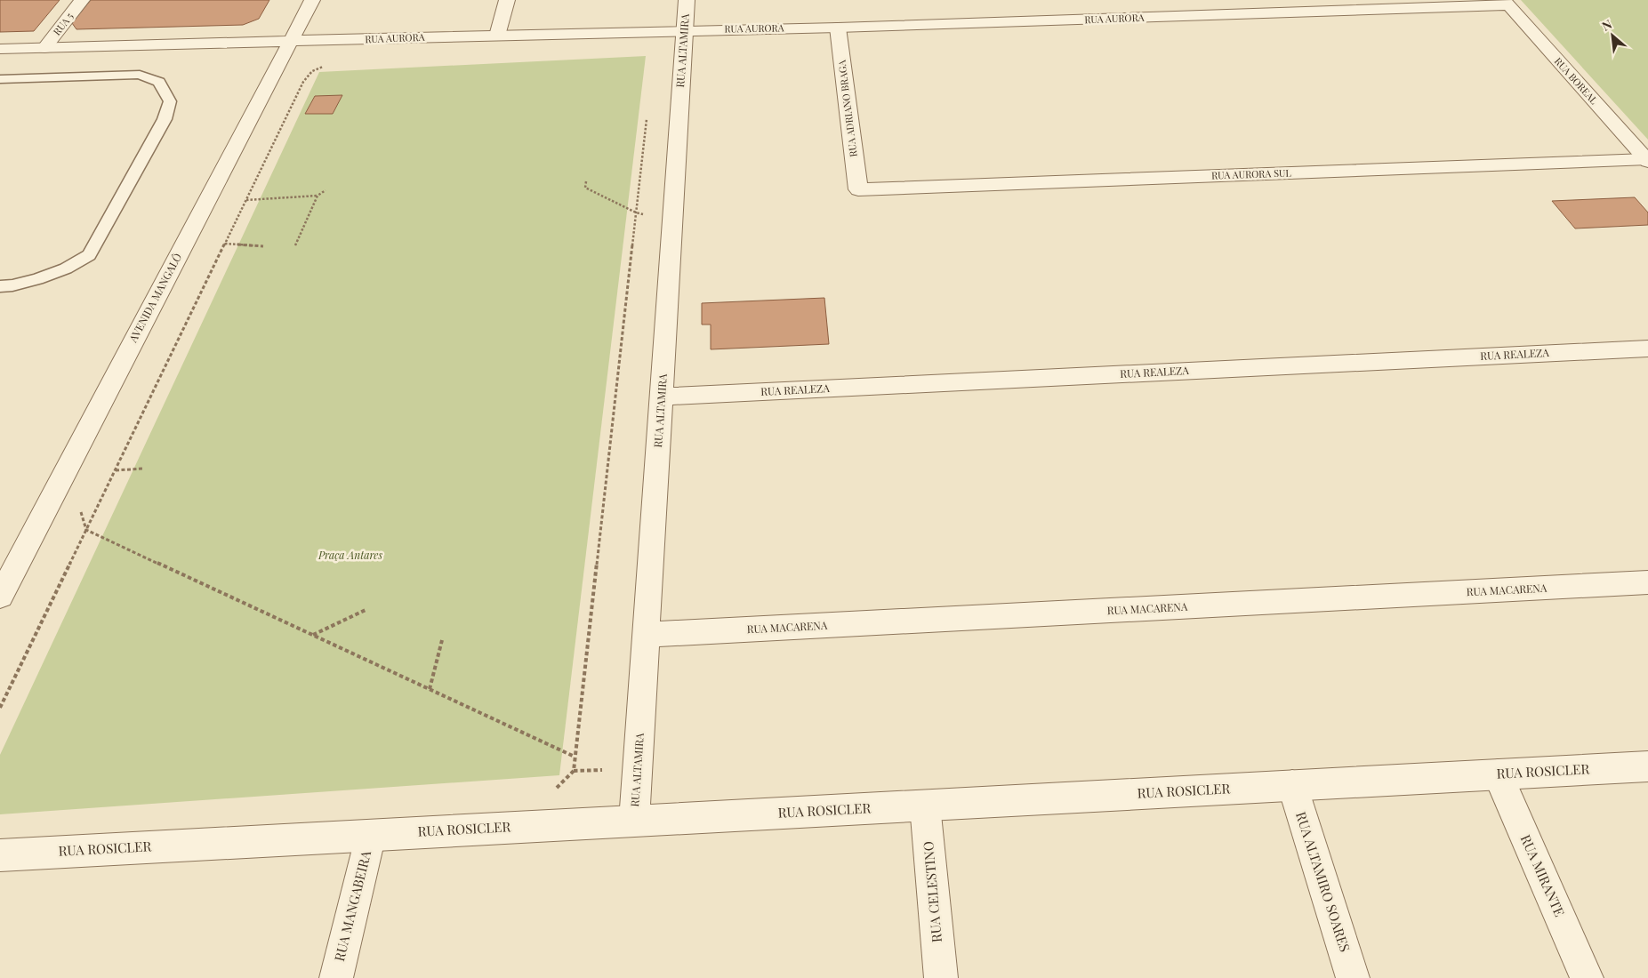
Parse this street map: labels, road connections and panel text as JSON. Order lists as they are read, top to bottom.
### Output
{
  "streets": {
    "street": [
      "RUA AURORA",
      "RUA 5",
      "RUA ALTAMIRA",
      "RUA BOREAL",
      "RUA ADRIANO BRAGA",
      "RUA AURORA SUL",
      "AVENIDA MANGALÔ",
      "RUA REALEZA",
      "RUA MACARENA",
      "RUA ROSICLER",
      "RUA MIRANTE",
      "RUA ALTAMIRO SOARES",
      "RUA CELESTINO",
      "RUA MANGABEIRA"
    ]
  },
  "crossings": [
    ["RUA AURORA", "RUA 5"],
    ["RUA AURORA", "RUA ALTAMIRA"],
    ["RUA AURORA", "RUA BOREAL"],
    ["RUA AURORA", "RUA ADRIANO BRAGA"],
    ["RUA AURORA", "AVENIDA MANGALÔ"],
    ["RUA ALTAMIRA", "RUA REALEZA"],
    ["RUA ALTAMIRA", "RUA MACARENA"],
    ["RUA ALTAMIRA", "RUA ROSICLER"],
    ["RUA BOREAL", "RUA AURORA SUL"],
    ["RUA ADRIANO BRAGA", "RUA AURORA SUL"],
    ["RUA ROSICLER", "RUA MIRANTE"],
    ["RUA ROSICLER", "RUA ALTAMIRO SOARES"],
    ["RUA ROSICLER", "RUA CELESTINO"],
    ["RUA ROSICLER", "RUA MANGABEIRA"]
  ],
  "parks": ["Praça Antares"],
  "north": "top left"
}
